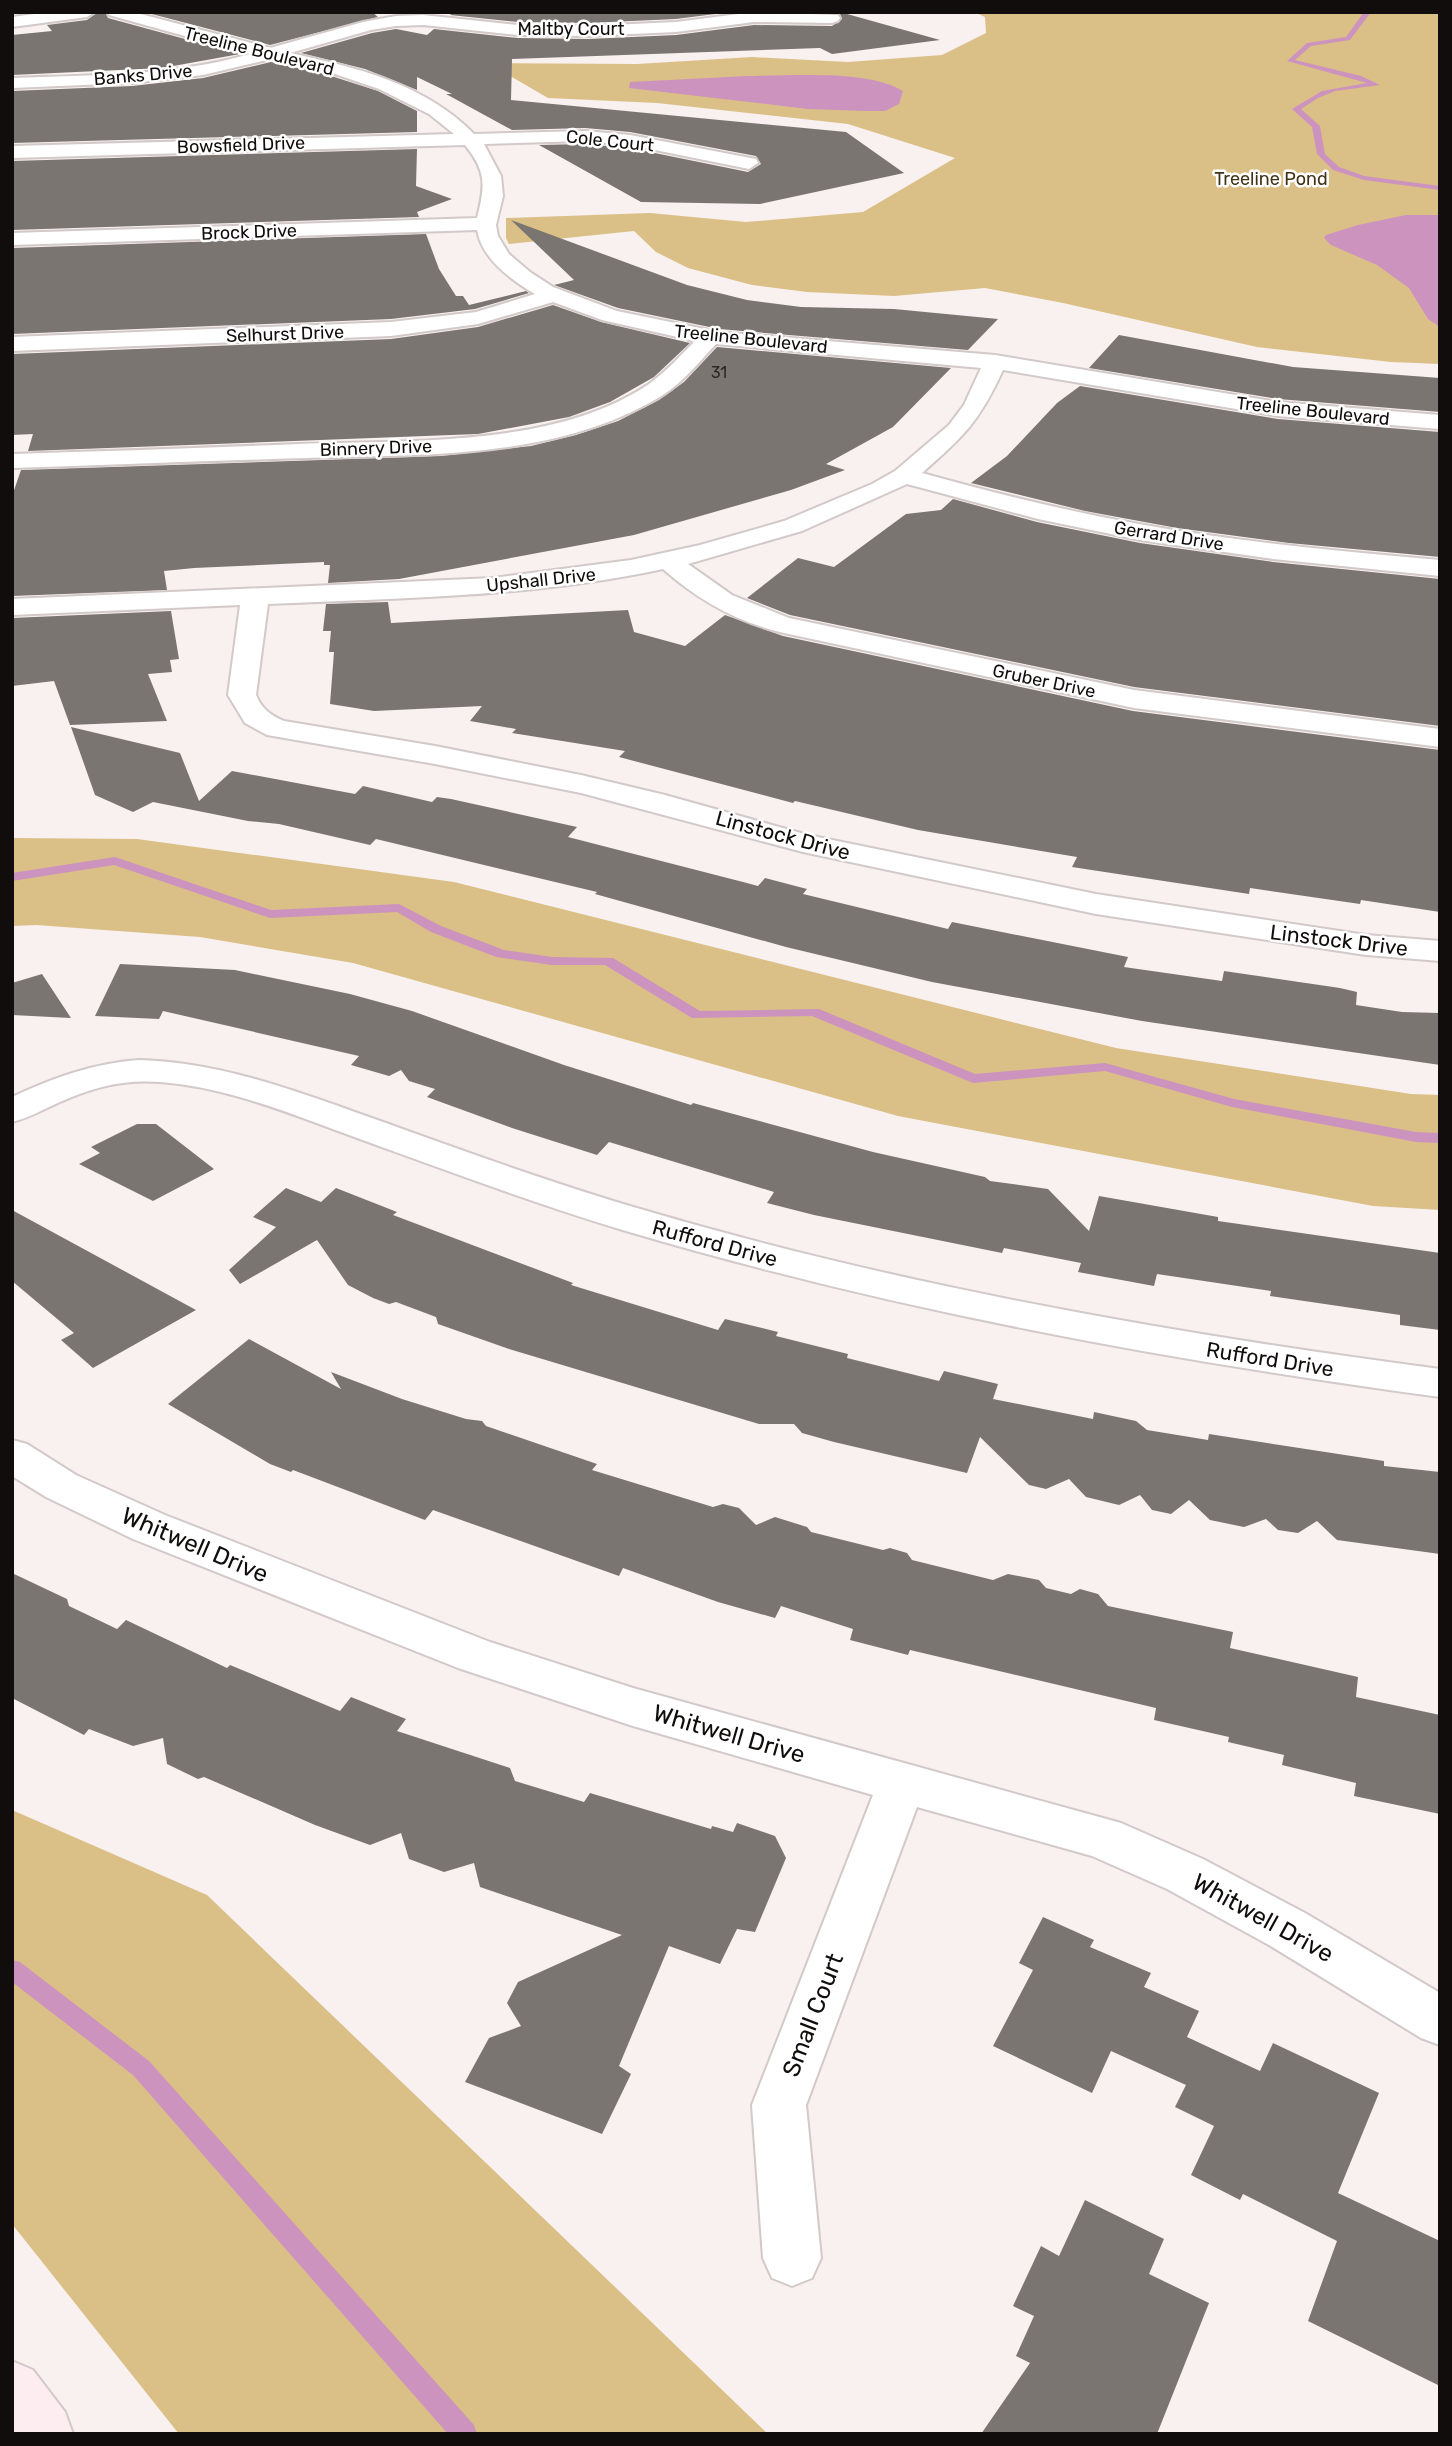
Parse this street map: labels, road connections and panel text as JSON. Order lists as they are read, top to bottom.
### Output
{
  "streets": {
    "street": [
      "Maltby Court",
      "Treeline Boulevard",
      "Banks Drive",
      "Cole Court",
      "Bowsfield Drive",
      "Brock Drive",
      "Selhurst Drive",
      "Binnery Drive",
      "Gerrard Drive",
      "Upshall Drive",
      "Gruber Drive",
      "Linstock Drive",
      "Rufford Drive",
      "Whitwell Drive",
      "Small Court"
    ]
  },
  "crossings": [
    ["Maltby Court", "Treeline Boulevard"],
    ["Maltby Court", "Banks Drive"],
    ["Treeline Boulevard", "Banks Drive"],
    ["Treeline Boulevard", "Cole Court"],
    ["Treeline Boulevard", "Bowsfield Drive"],
    ["Treeline Boulevard", "Brock Drive"],
    ["Treeline Boulevard", "Selhurst Drive"],
    ["Treeline Boulevard", "Binnery Drive"],
    ["Treeline Boulevard", "Upshall Drive"],
    ["Cole Court", "Bowsfield Drive"],
    ["Gerrard Drive", "Upshall Drive"],
    ["Upshall Drive", "Gruber Drive"],
    ["Upshall Drive", "Linstock Drive"],
    ["Whitwell Drive", "Small Court"]
  ],
  "parks": ["Treeline Pond"],
  "house_numbers": ["31"]
}
